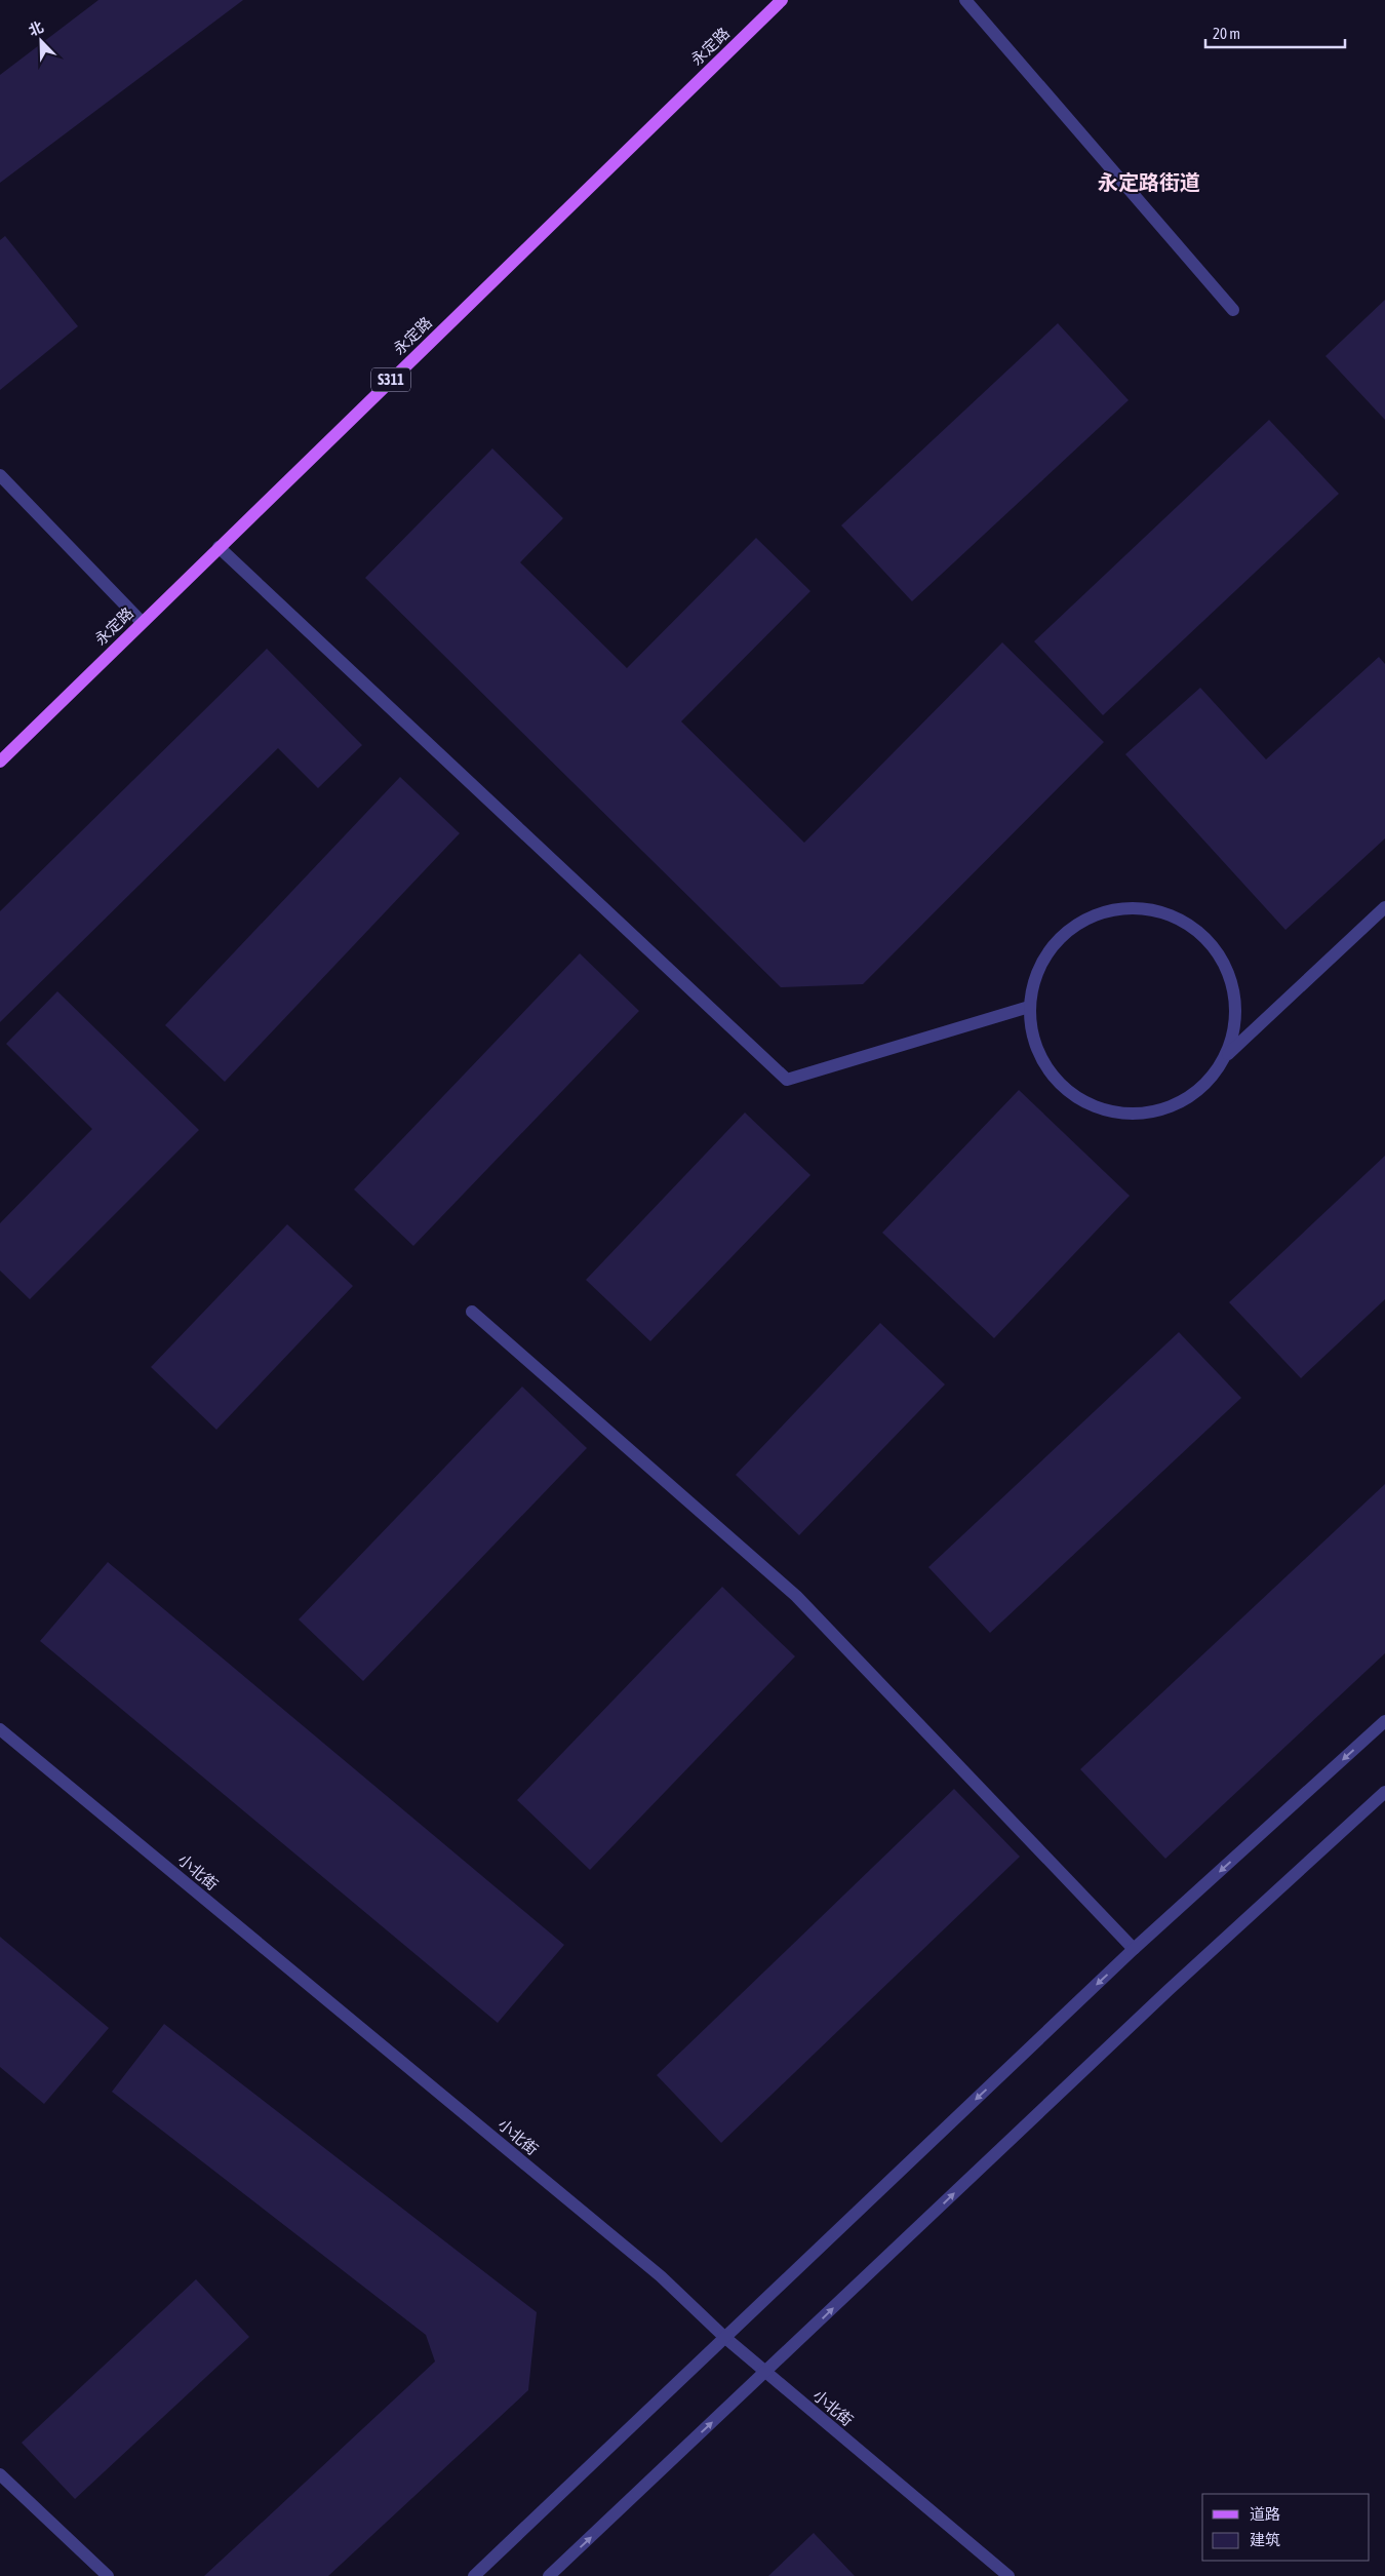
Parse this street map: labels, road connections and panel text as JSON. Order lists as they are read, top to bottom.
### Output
{
  "streets": {
    "main road": ["永定路", "S311"],
    "street": ["小北街"]
  },
  "districts": ["永定路街道"],
  "legend": ["道路", "建筑"],
  "scale_bar": "20 m",
  "north": "top left"
}
